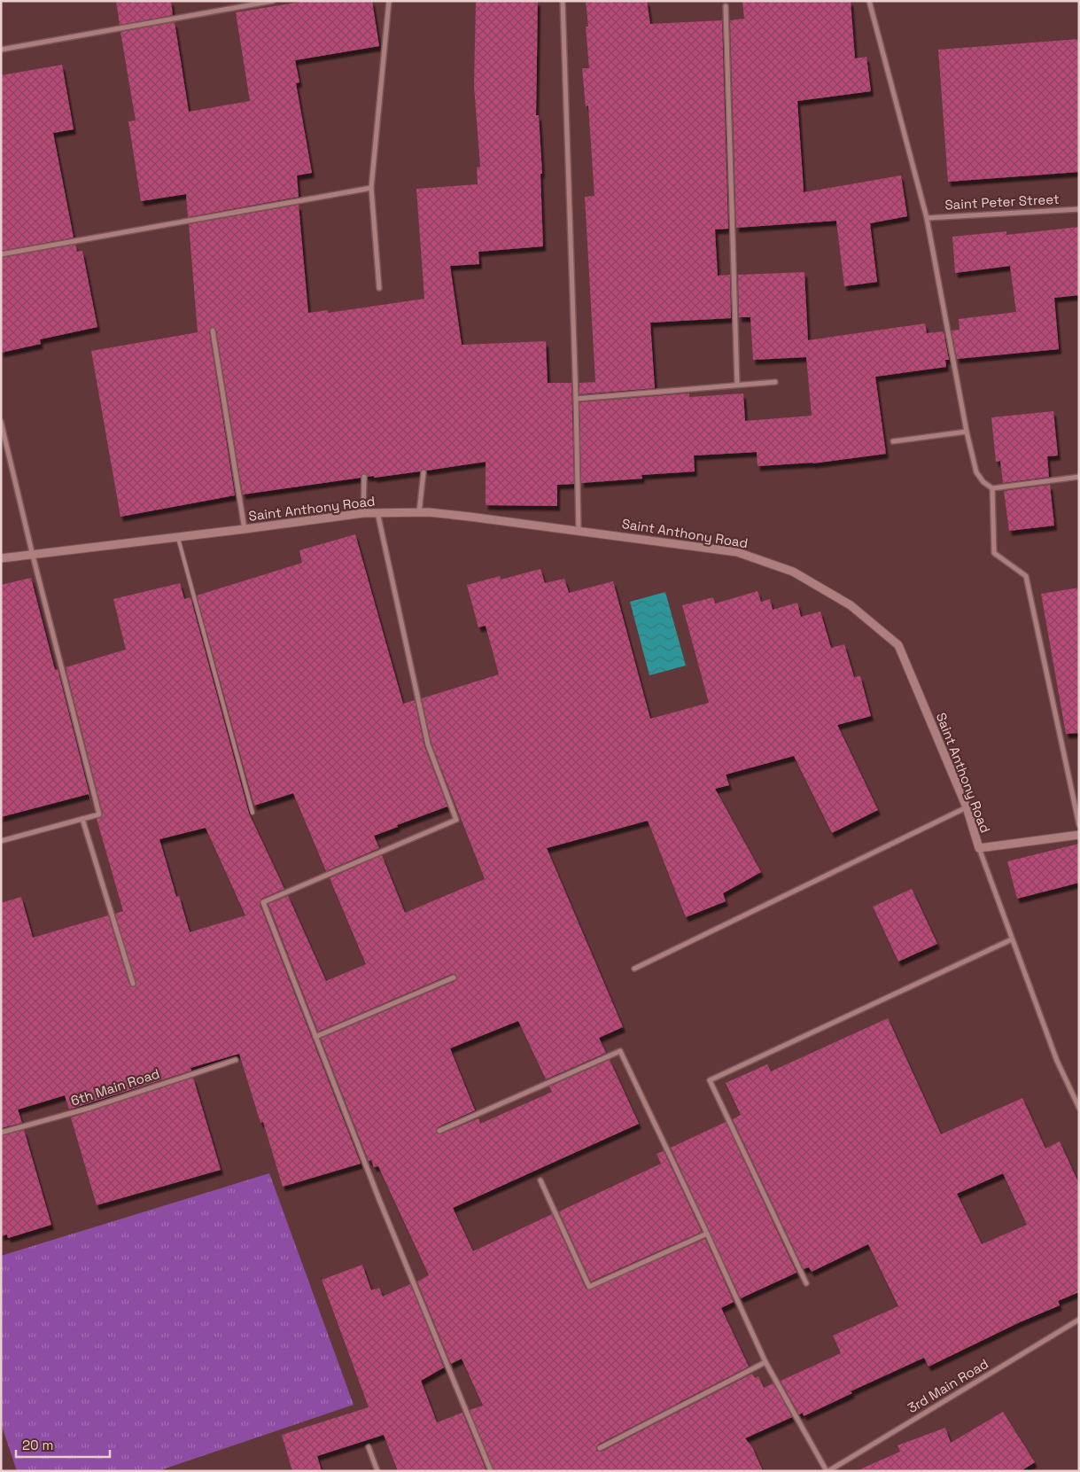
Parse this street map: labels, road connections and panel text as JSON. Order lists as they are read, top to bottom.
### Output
{
  "streets": {
    "street": [
      "Saint Peter Street",
      "Saint Anthony Road",
      "6th Main Road",
      "3rd Main Road"
    ]
  },
  "scale_bar": "20 m"
}
